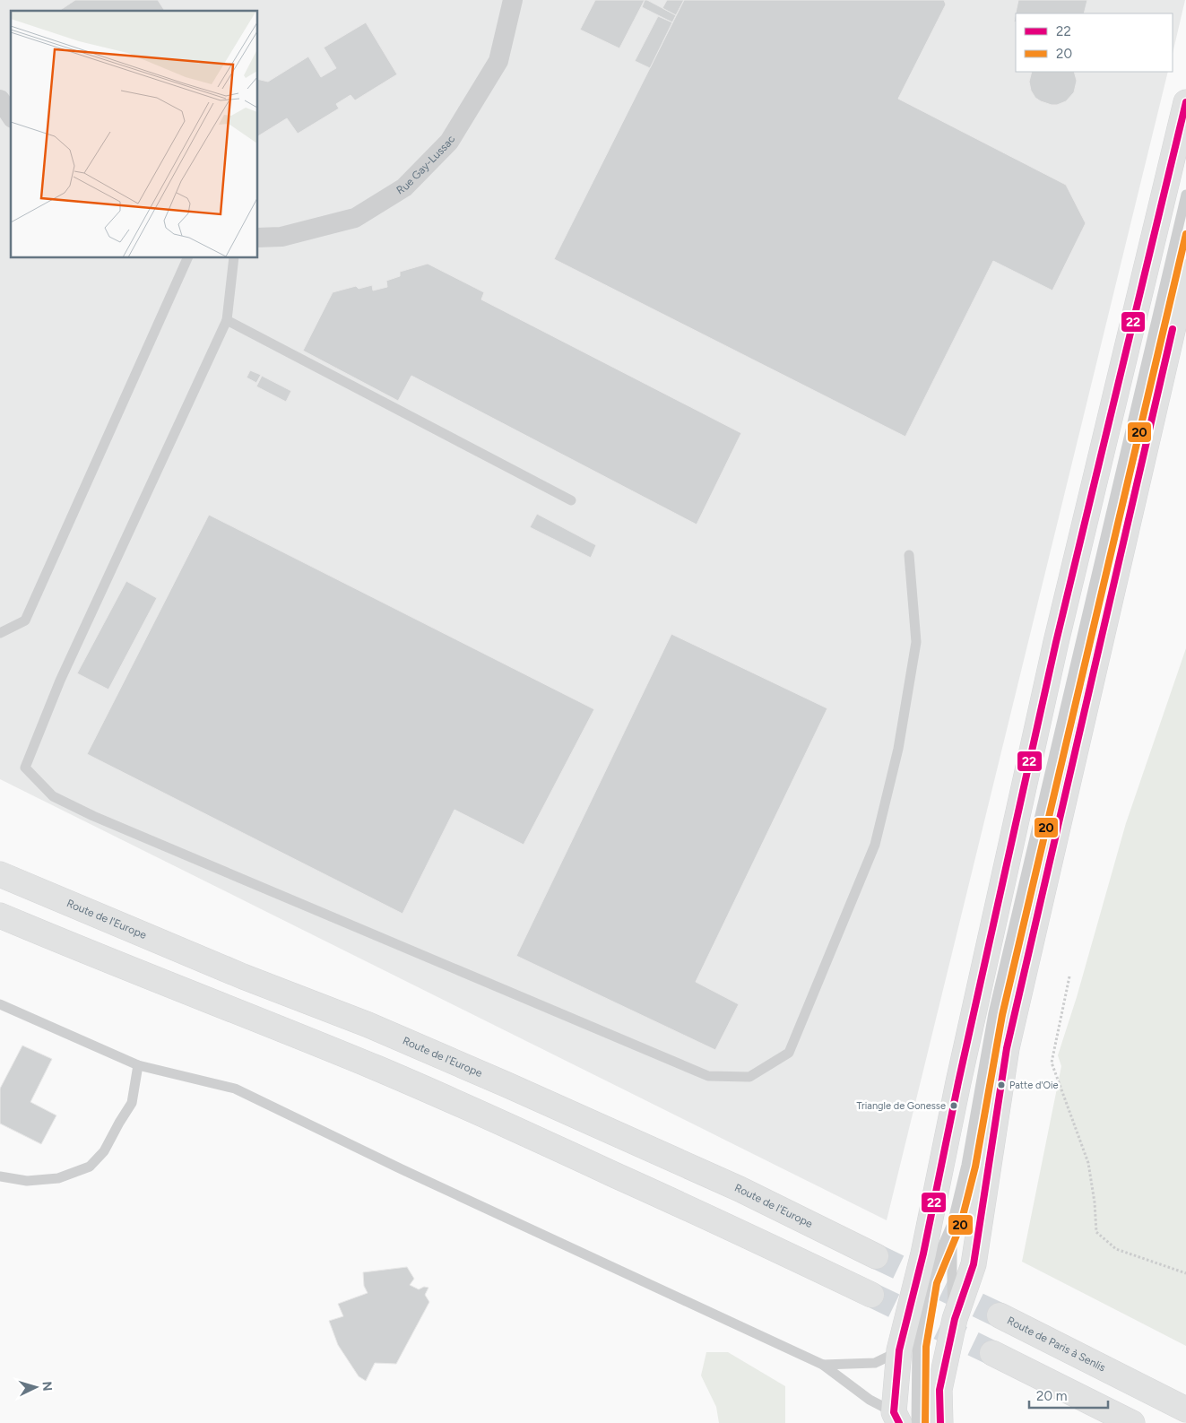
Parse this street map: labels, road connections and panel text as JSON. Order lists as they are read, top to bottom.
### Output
{
  "streets": {
    "main road": ["Route de l'Europe", "Route de Paris à Senlis"],
    "street": ["Rue Gay-Lussac"]
  },
  "places": ["Patte d'Oie", "Triangle de Gonesse"],
  "lines": ["transit line 22", "transit line 20"],
  "legend": ["22", "20"],
  "scale_bar": "20 m",
  "north": "right"
}
